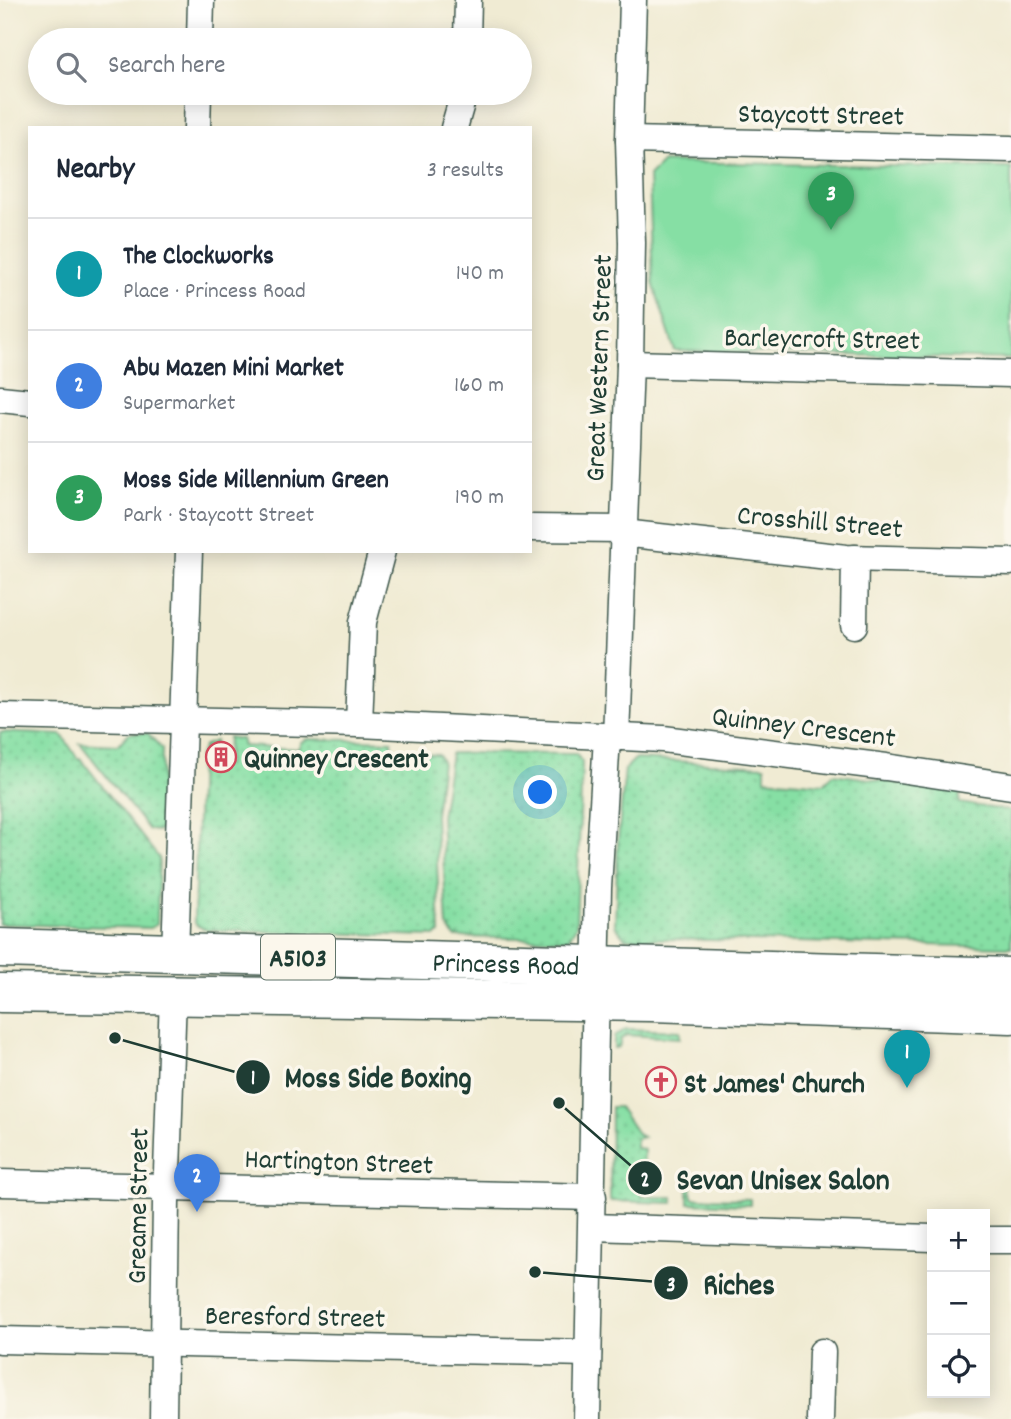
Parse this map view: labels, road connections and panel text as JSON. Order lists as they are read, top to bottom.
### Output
{
  "streets": {
    "highway": ["A5103", "Princess Road"],
    "street": [
      "Staycott Street",
      "Barleycroft Street",
      "Great Western Street",
      "Crosshill Street",
      "Quinney Crescent",
      "Hartington Street",
      "Greame Street",
      "Beresford Street"
    ]
  },
  "crossings": [
    ["Staycott Street", "Great Western Street"],
    ["Barleycroft Street", "Great Western Street"],
    ["Great Western Street", "Crosshill Street"],
    ["Great Western Street", "Quinney Crescent"],
    ["Great Western Street", "Princess Road"],
    ["Great Western Street", "Hartington Street"],
    ["Great Western Street", "Beresford Street"],
    ["Princess Road", "Greame Street"],
    ["Hartington Street", "Greame Street"],
    ["Greame Street", "Beresford Street"]
  ],
  "places": {
    "building": ["Quinney Crescent"],
    "other": ["Moss Side Boxing", "Sevan Unisex Salon", "Riches"],
    "church": ["St James' Church"]
  },
  "page": {
    "search": "Search here",
    "heading": ["Nearby", "3 results"],
    "pins": ["3", "1", "2"],
    "list": [
      {
        "mark": "1",
        "name": "The Clockworks",
        "note": "Place · Princess Road",
        "value": "140 m"
      },
      {
        "mark": "2",
        "name": "Abu Mazen Mini Market",
        "note": "Supermarket",
        "value": "160 m"
      },
      {
        "mark": "3",
        "name": "Moss Side Millennium Green",
        "note": "Park · Staycott Street",
        "value": "190 m"
      }
    ],
    "map_buttons": ["+", "−"]
  }
}
